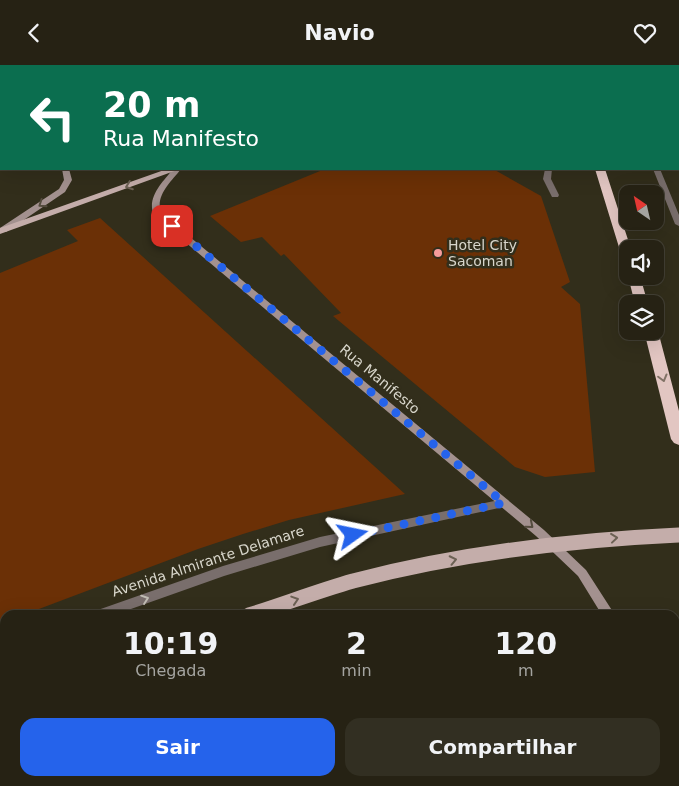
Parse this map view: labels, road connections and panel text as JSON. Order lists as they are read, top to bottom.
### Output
{
  "streets": {
    "main road": ["Rua Manifesto"],
    "street": ["Avenida Almirante Delamare"]
  },
  "crossings": [
    ["Rua Manifesto", "Avenida Almirante Delamare"]
  ],
  "one_way": ["Avenida Almirante Delamare"],
  "places": ["Hotel City Sacoman"],
  "north": "top left",
  "page": {
    "header": "Navio",
    "turn": ["20 m", "Rua Manifesto"],
    "eta": [
      "10:19",
      "Chegada",
      "2",
      "min",
      "120",
      "m"
    ],
    "buttons": ["Sair", "Compartilhar"]
  }
}
